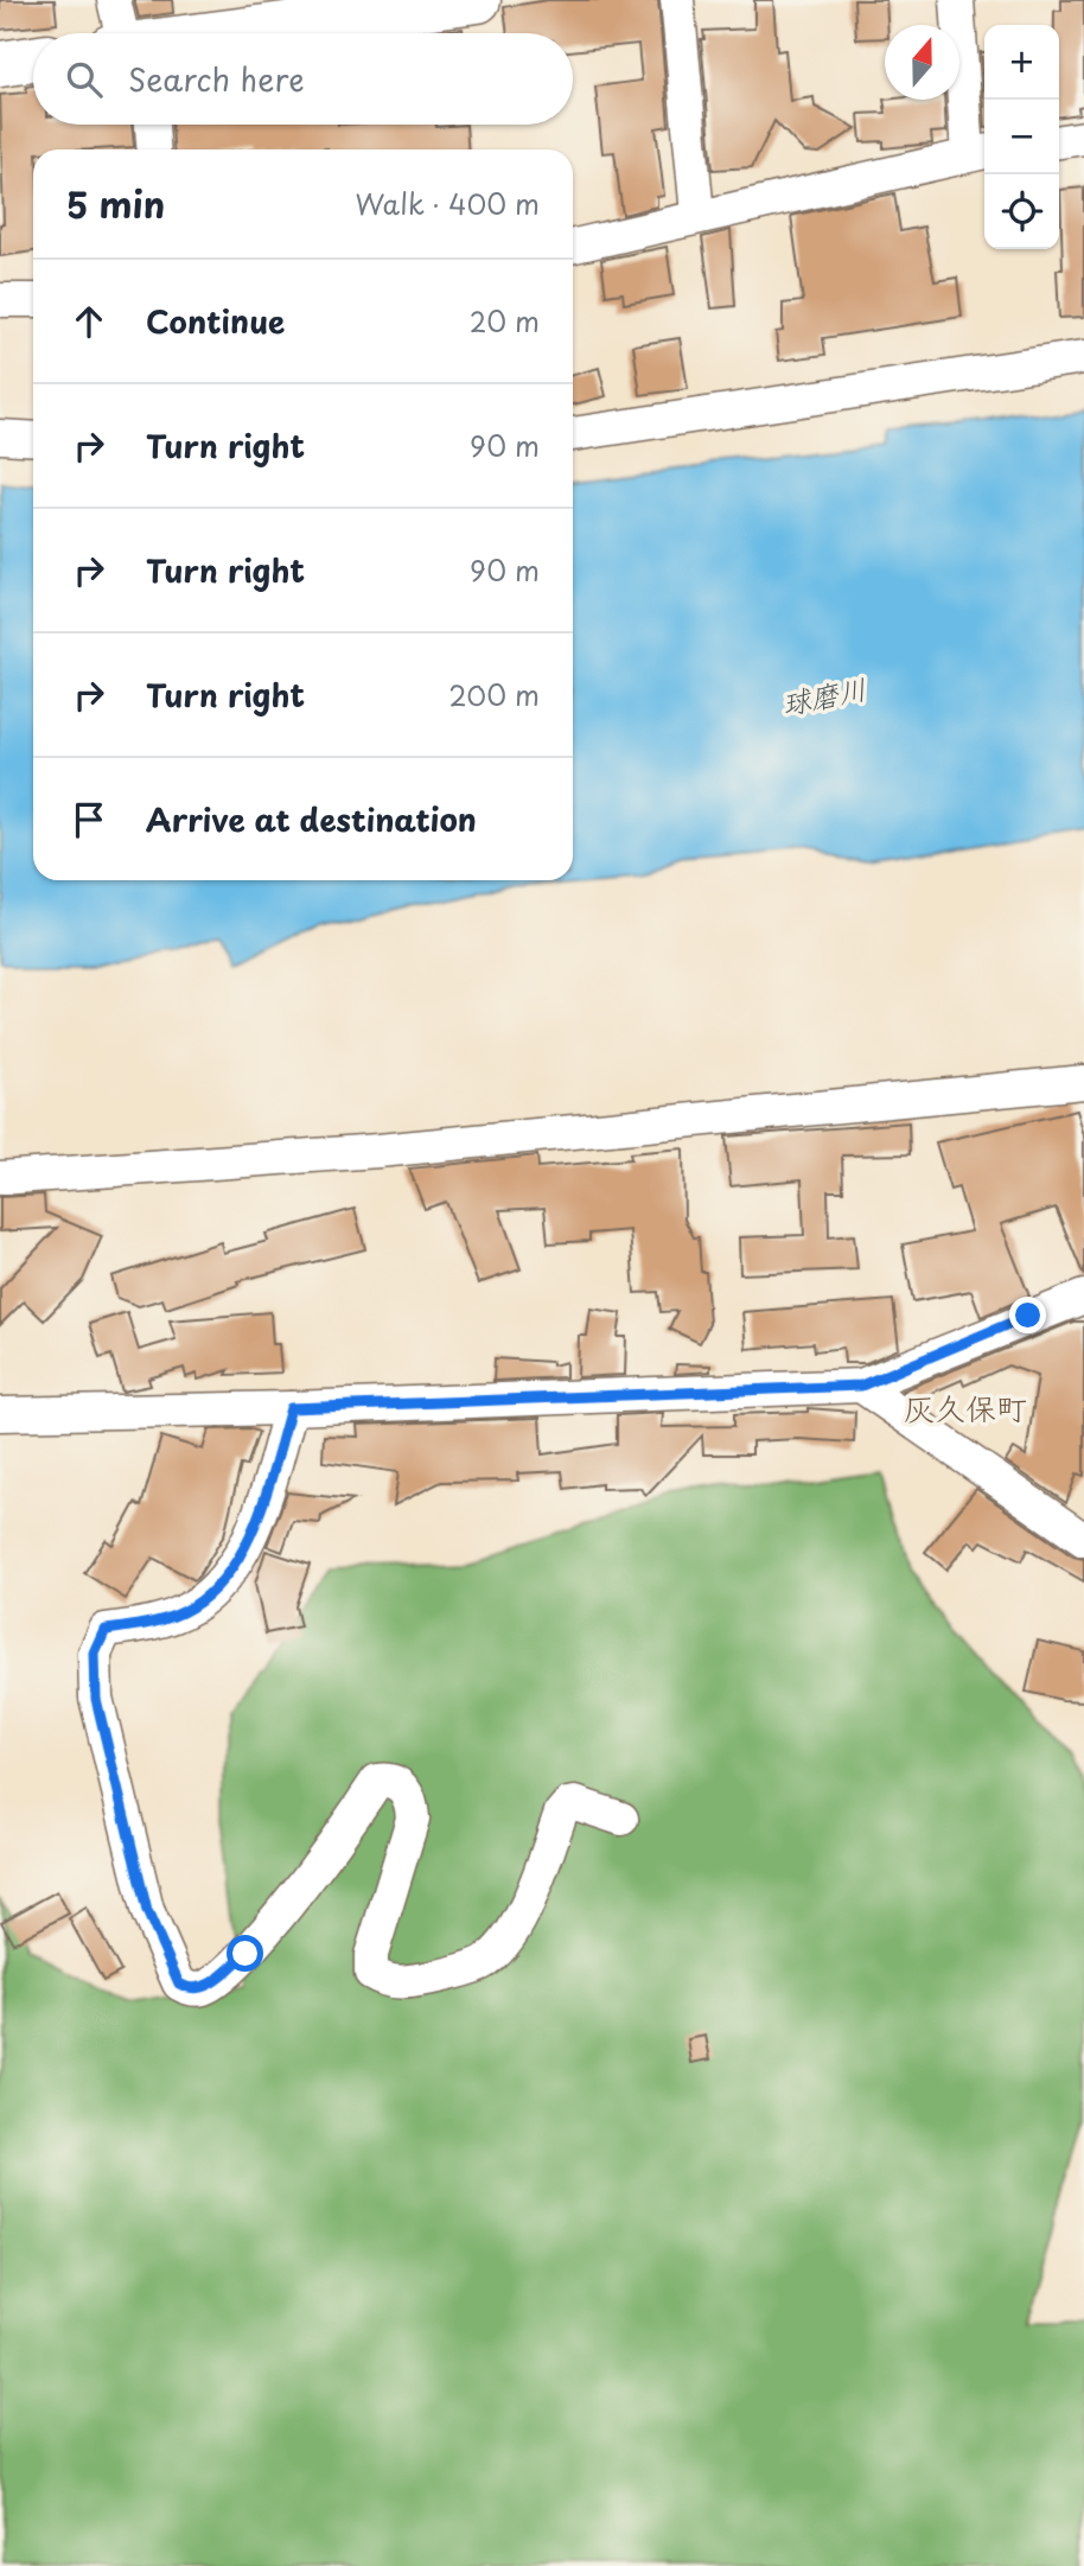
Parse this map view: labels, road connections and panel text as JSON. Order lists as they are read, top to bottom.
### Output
{
  "districts": ["灰久保町"],
  "water": ["球磨川"],
  "north": "top",
  "page": {
    "map_buttons": ["+", "−"],
    "search": "Search here",
    "heading": ["5 min", "Walk · 400 m"],
    "list": [
      ["Continue", "20 m"],
      ["Turn right", "90 m"],
      ["Turn right", "90 m"],
      ["Turn right", "200 m"],
      "Arrive at destination"
    ]
  }
}
